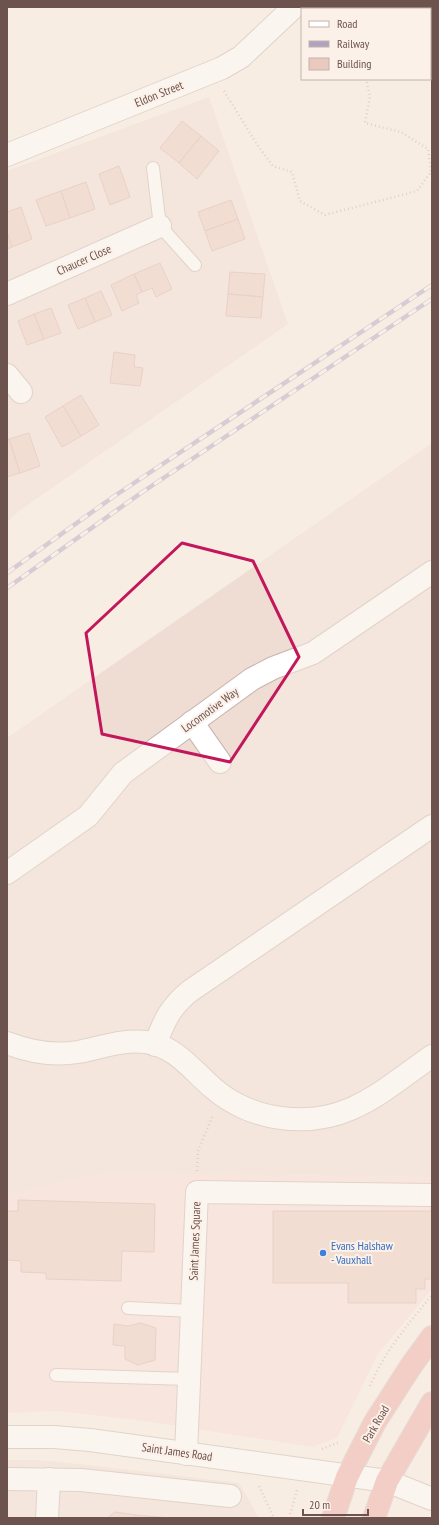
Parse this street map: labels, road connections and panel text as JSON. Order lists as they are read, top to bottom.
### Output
{
  "streets": {
    "highway": ["Park Road"],
    "street": [
      "Eldon Street",
      "Chaucer Close",
      "Locomotive Way",
      "Saint James Square",
      "Saint James Road"
    ]
  },
  "crossings": [
    ["Saint James Square", "Saint James Road"],
    ["Park Road", "Saint James Road"]
  ],
  "places": ["Evans Halshaw - Vauxhall"],
  "legend": ["Road", "Railway", "Building"],
  "scale_bar": "20 m"
}
